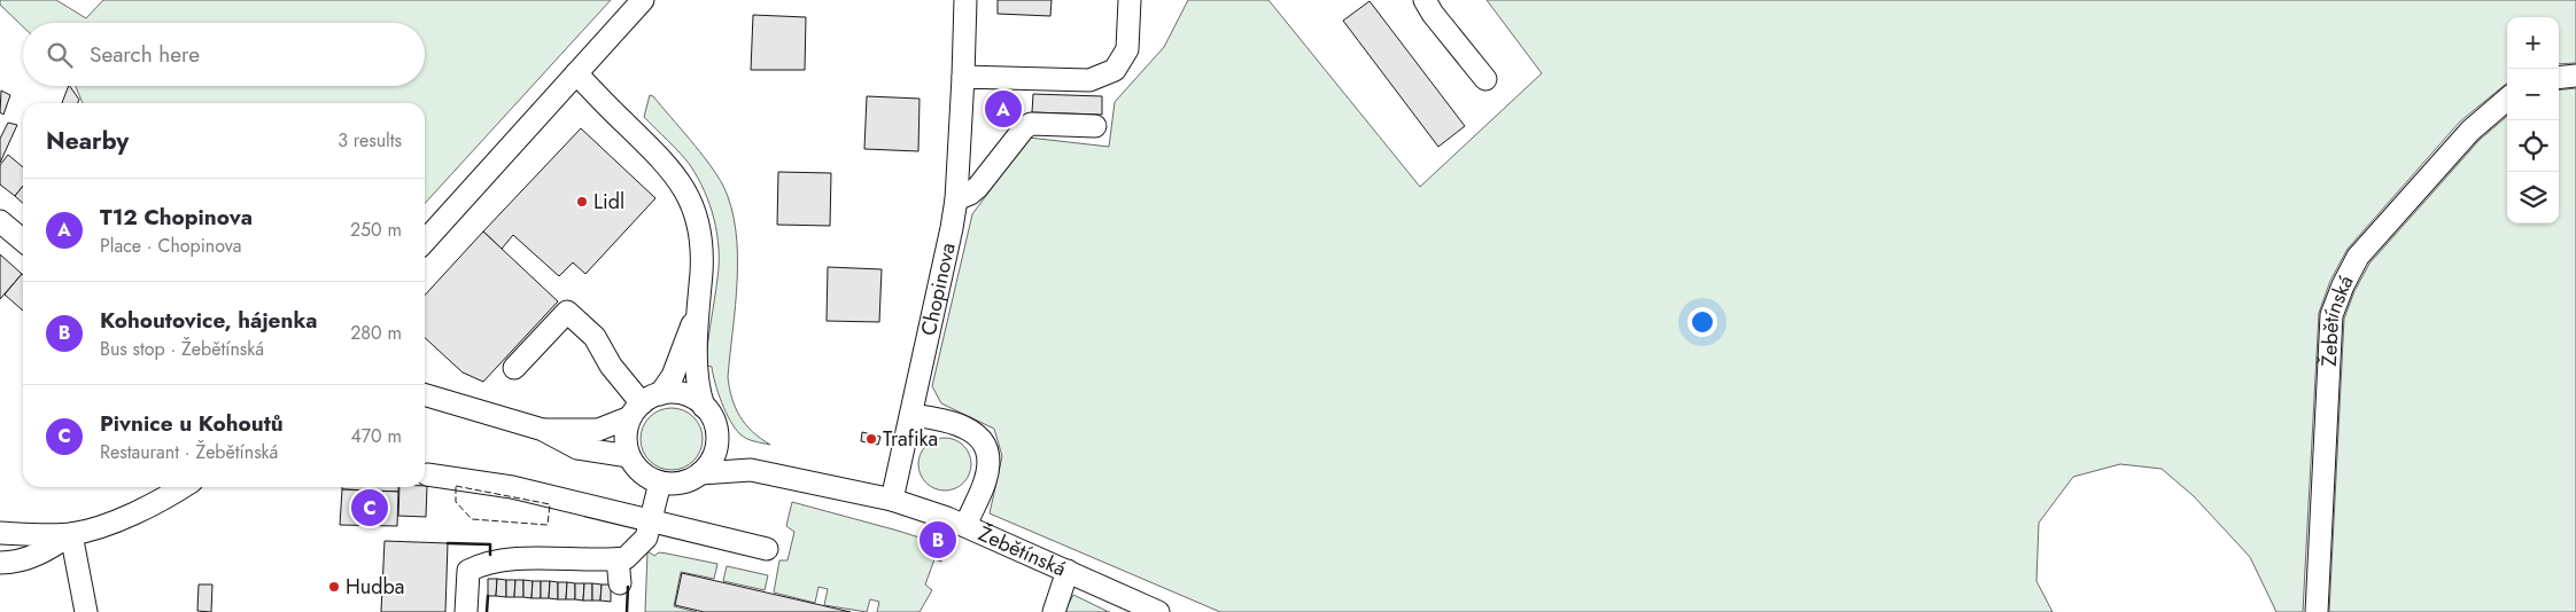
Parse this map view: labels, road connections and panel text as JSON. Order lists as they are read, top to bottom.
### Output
{
  "streets": {
    "street": ["Chopinova", "Žebětínská"]
  },
  "crossings": [
    ["Chopinova", "Žebětínská"]
  ],
  "places": ["Lidl", "Trafika", "Hudba"],
  "page": {
    "map_buttons": ["+", "−"],
    "search": "Search here",
    "pins": ["A", "C", "B"],
    "heading": ["Nearby", "3 results"],
    "list": [
      {
        "mark": "A",
        "name": "T12 Chopinova",
        "note": "Place · Chopinova",
        "value": "250 m"
      },
      {
        "mark": "B",
        "name": "Kohoutovice, hájenka",
        "note": "Bus stop · Žebětínská",
        "value": "280 m"
      },
      {
        "mark": "C",
        "name": "Pivnice u Kohoutů",
        "note": "Restaurant · Žebětínská",
        "value": "470 m"
      }
    ]
  }
}
